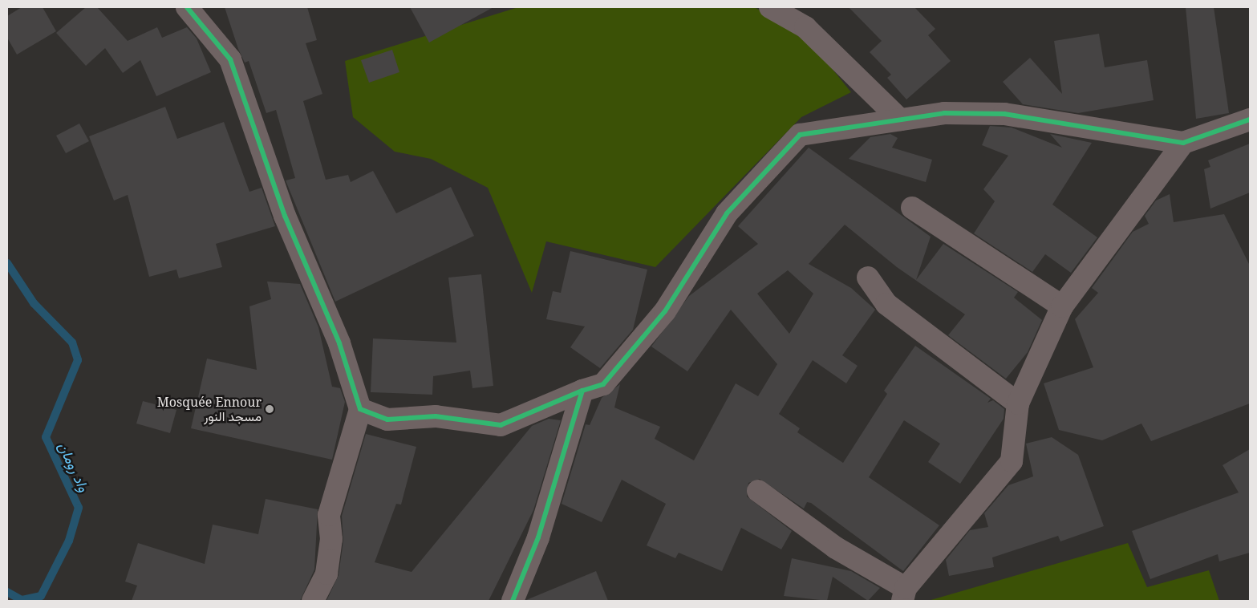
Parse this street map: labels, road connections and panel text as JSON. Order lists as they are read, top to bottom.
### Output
{
  "water": ["واد رومان"],
  "places": ["Mosquée Ennour مسجد النور"]
}
